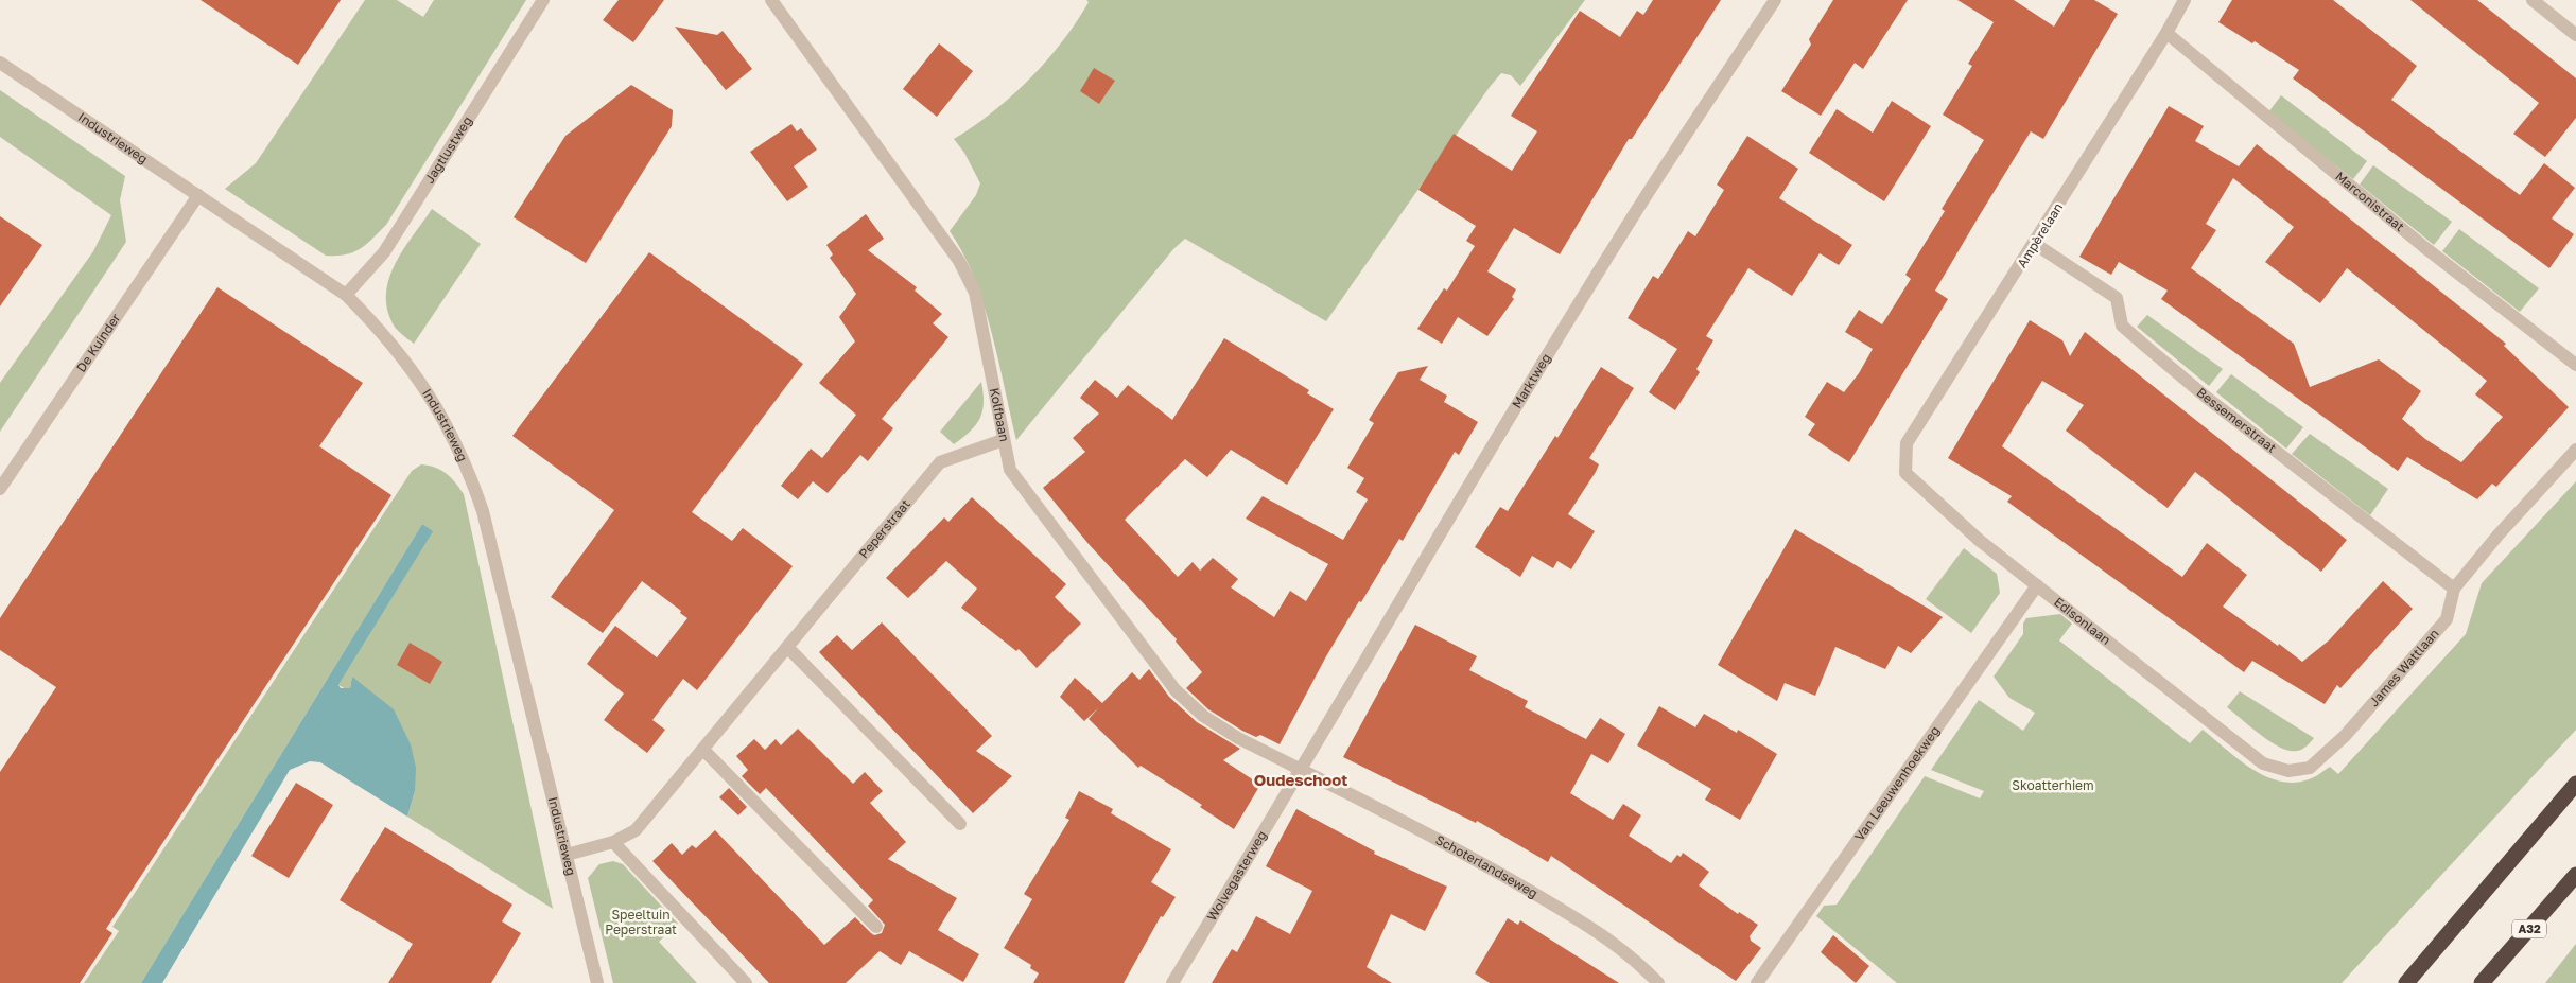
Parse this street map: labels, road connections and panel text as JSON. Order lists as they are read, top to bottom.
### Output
{
  "streets": {
    "highway": ["A32"],
    "street": [
      "Industrieweg",
      "Jagtlustweg",
      "Marconistraat",
      "Ampèrelaan",
      "De Kuinder",
      "Marktweg",
      "Kolfbaan",
      "Bessemerstraat",
      "Peperstraat",
      "Edisonlaan",
      "James Wattlaan",
      "Van Leeuwenhoekweg",
      "Schoterlandseweg",
      "Wolvegasterweg"
    ]
  },
  "crossings": [
    ["Industrieweg", "Jagtlustweg"],
    ["Industrieweg", "De Kuinder"],
    ["Industrieweg", "Peperstraat"],
    ["Marconistraat", "Ampèrelaan"],
    ["Ampèrelaan", "Bessemerstraat"],
    ["Ampèrelaan", "Edisonlaan"],
    ["Marktweg", "Kolfbaan"],
    ["Marktweg", "Schoterlandseweg"],
    ["Marktweg", "Wolvegasterweg"],
    ["Kolfbaan", "Peperstraat"],
    ["Kolfbaan", "Schoterlandseweg"],
    ["Kolfbaan", "Wolvegasterweg"],
    ["Bessemerstraat", "James Wattlaan"],
    ["Edisonlaan", "James Wattlaan"],
    ["Edisonlaan", "Van Leeuwenhoekweg"],
    ["Schoterlandseweg", "Wolvegasterweg"]
  ],
  "districts": ["Oudeschoot"],
  "parks": ["Skoatterhiem", "Speeltuin Peperstraat"]
}
